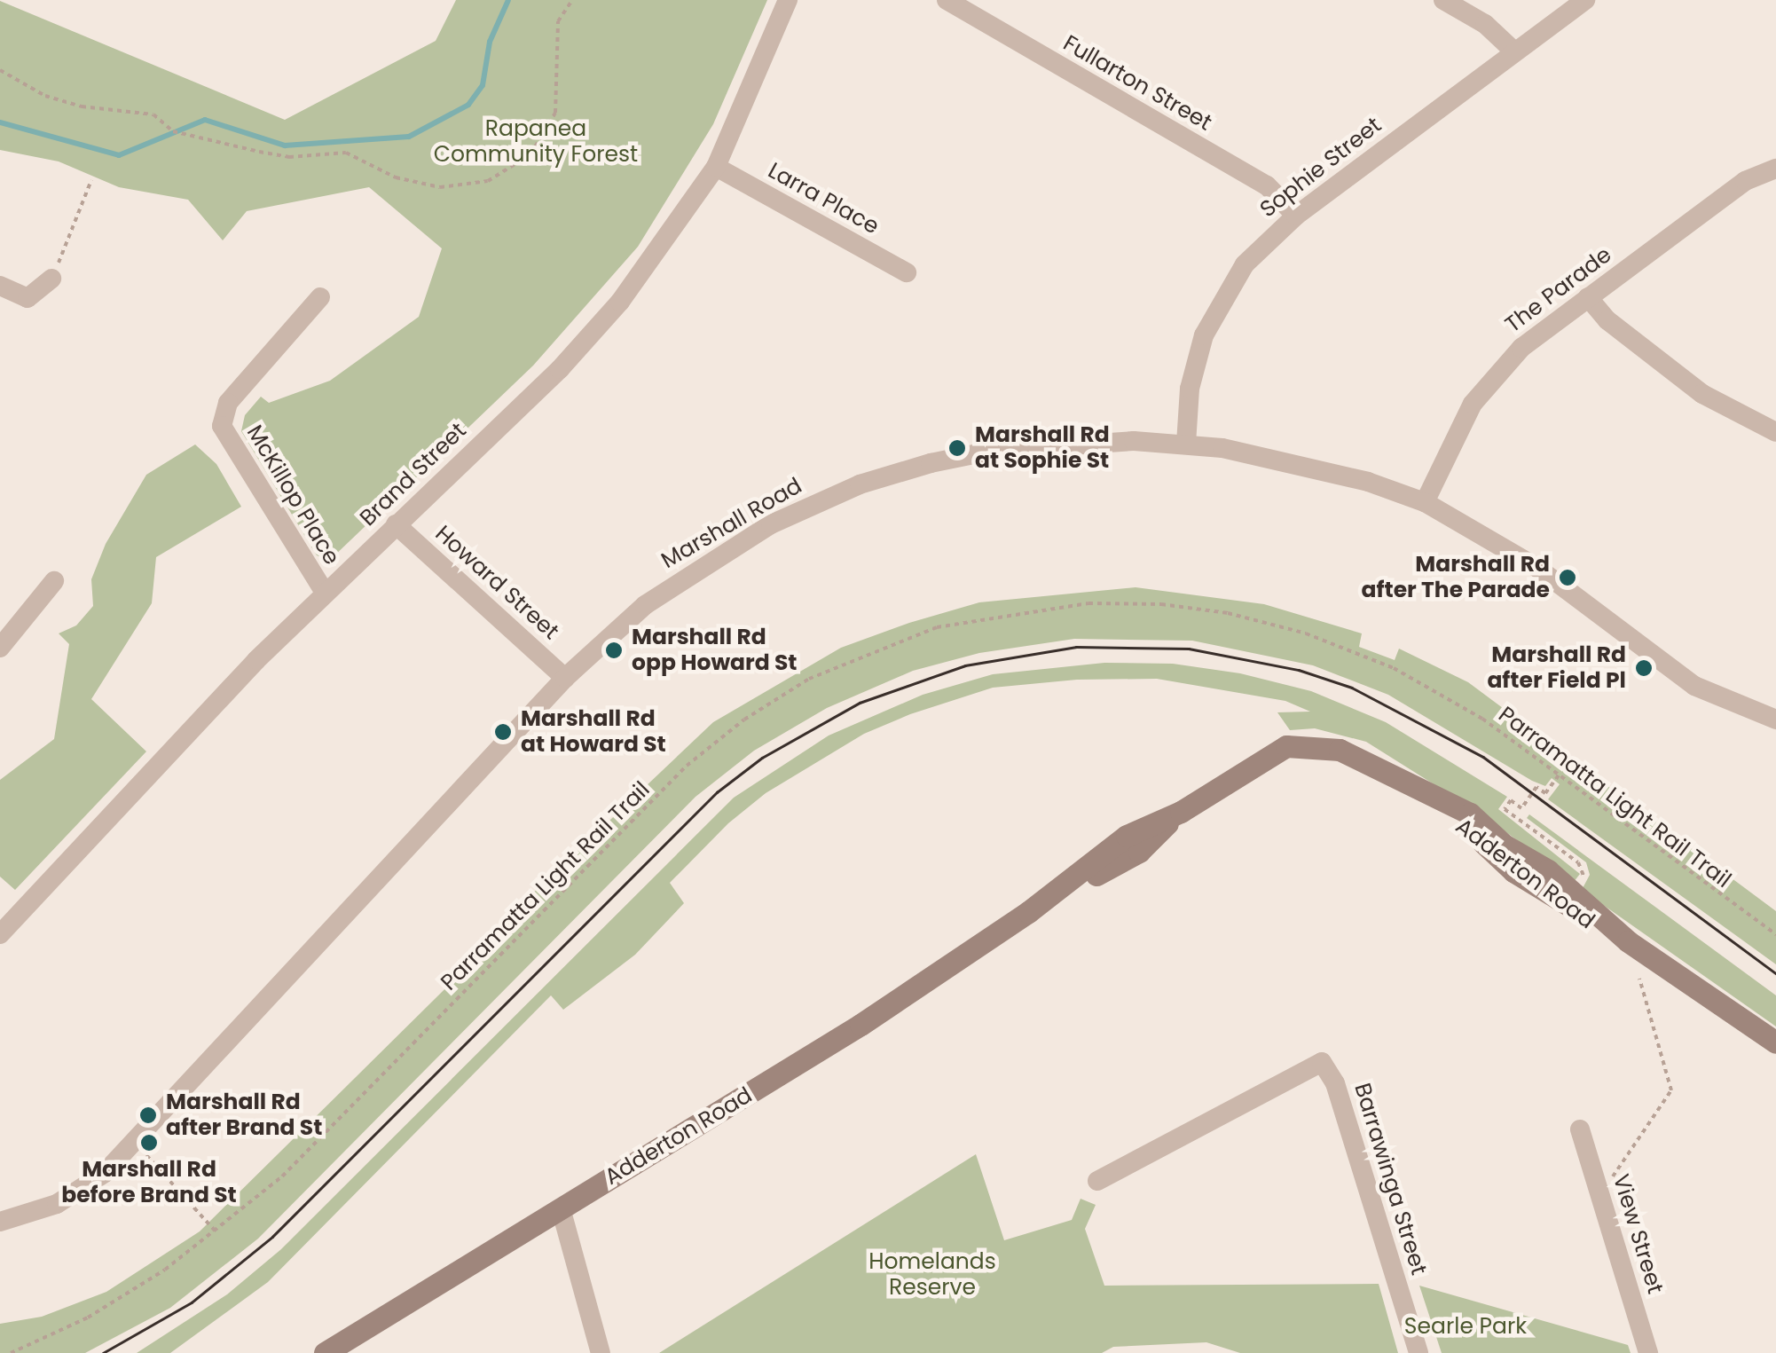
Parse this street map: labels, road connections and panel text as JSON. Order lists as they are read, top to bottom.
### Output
{
  "streets": {
    "main road": ["Adderton Road"],
    "street": [
      "Fullarton Street",
      "Sophie Street",
      "Larra Place",
      "The Parade",
      "Brand Street",
      "McKillop Place",
      "Marshall Road",
      "Howard Street",
      "Barrawinga Street",
      "View Street"
    ],
    "path": ["Parramatta Light Rail Trail"]
  },
  "crossings": [
    ["Fullarton Street", "Sophie Street"],
    ["Sophie Street", "Marshall Road"],
    ["Larra Place", "Brand Street"],
    ["The Parade", "Marshall Road"],
    ["Brand Street", "McKillop Place"],
    ["Brand Street", "Howard Street"],
    ["Marshall Road", "Howard Street"]
  ],
  "parks": ["Rapanea Community Forest", "Homelands Reserve", "Searle Park"],
  "places": [
    "Marshall Rd at Sophie St",
    "Marshall Rd after The Parade",
    "Marshall Rd opp Howard St",
    "Marshall Rd after Field Pl",
    "Marshall Rd at Howard St",
    "Marshall Rd after Brand St",
    "Marshall Rd before Brand St"
  ]
}
